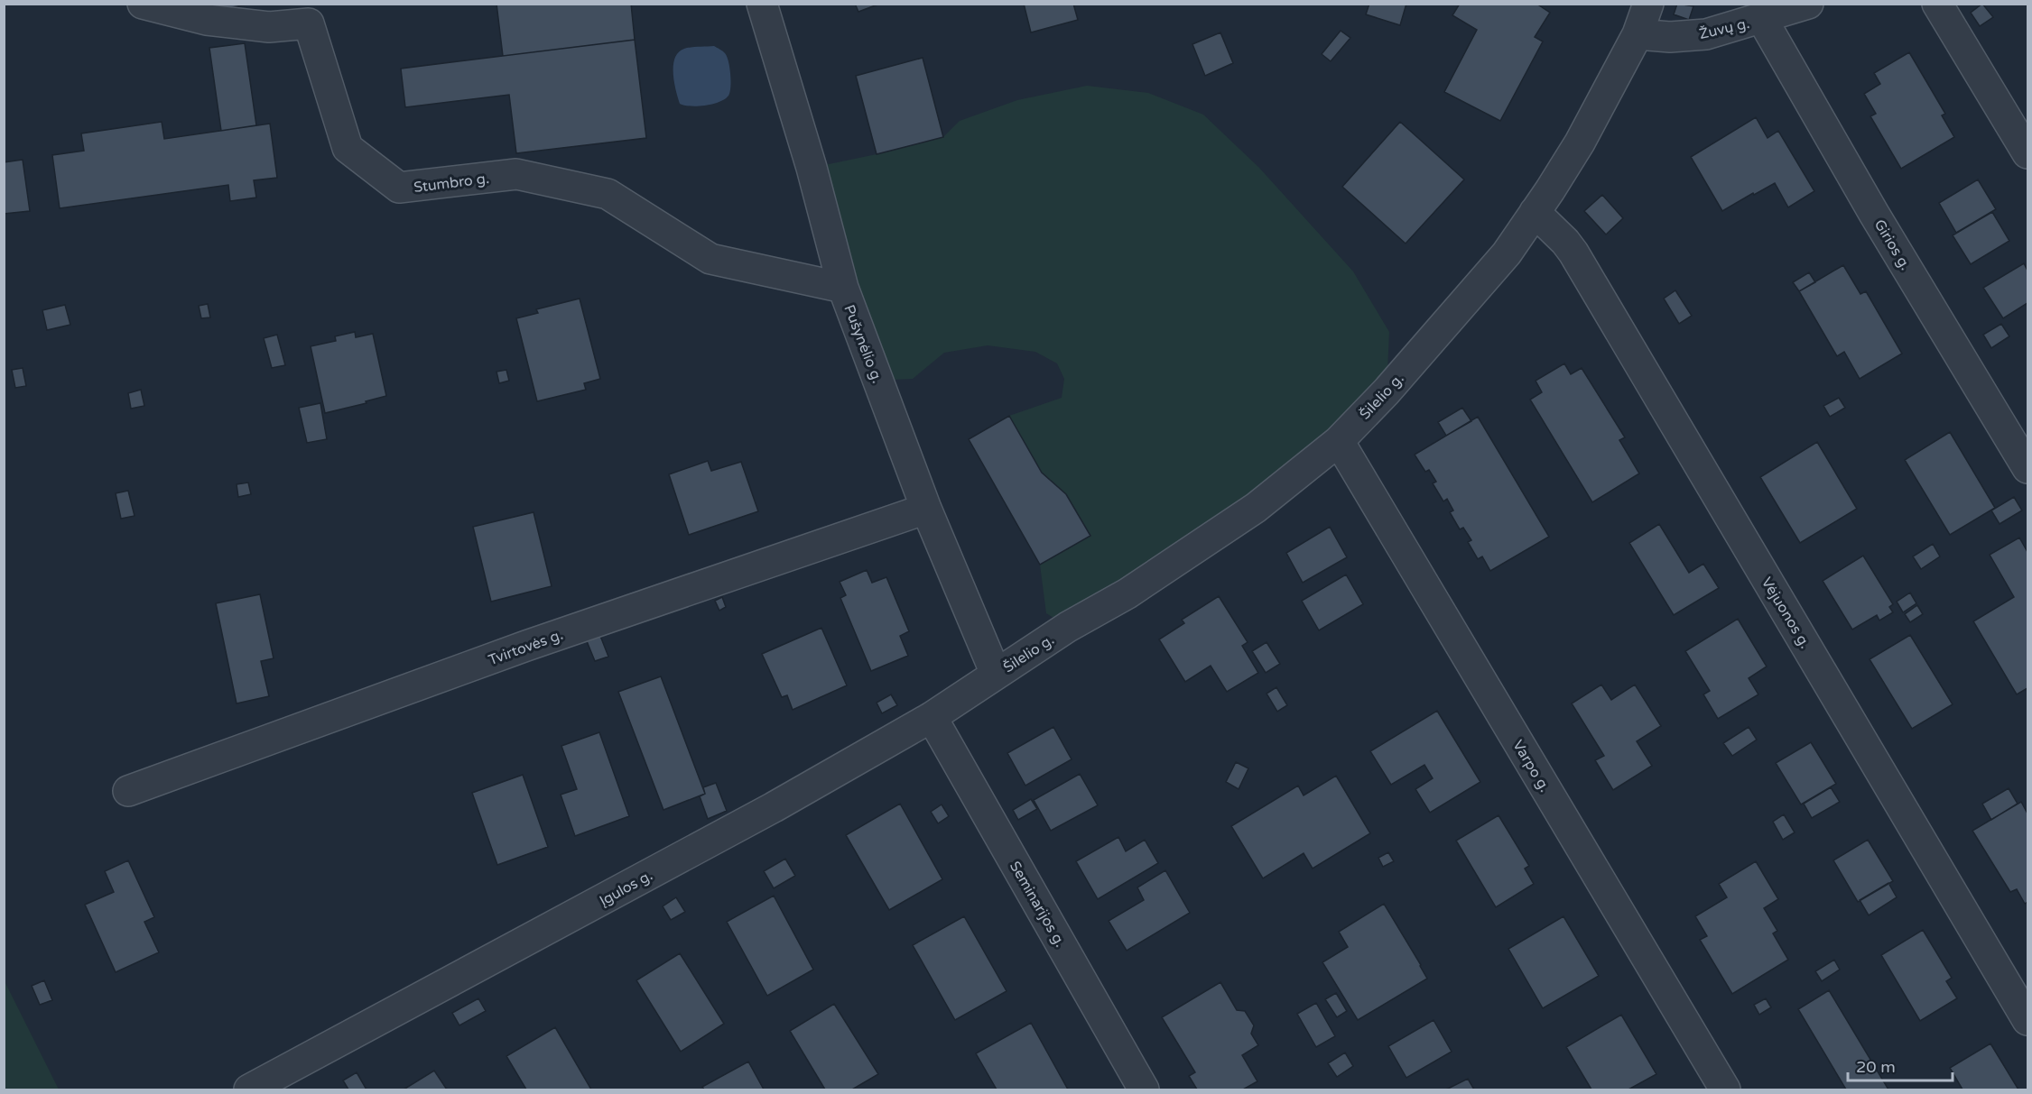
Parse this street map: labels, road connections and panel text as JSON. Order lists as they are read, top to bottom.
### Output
{
  "streets": {
    "street": [
      "Žuvų g.",
      "Stumbro g.",
      "Girios g.",
      "Pušynėlio g.",
      "Šilelio g.",
      "Vėjuonos g.",
      "Tvirtovės g.",
      "Varpo g.",
      "Įgulos g.",
      "Seminarijos g."
    ]
  },
  "crossings": [
    ["Žuvų g.", "Girios g."],
    ["Žuvų g.", "Šilelio g."],
    ["Stumbro g.", "Pušynėlio g."],
    ["Pušynėlio g.", "Šilelio g."],
    ["Pušynėlio g.", "Tvirtovės g."],
    ["Pušynėlio g.", "Įgulos g."],
    ["Šilelio g.", "Vėjuonos g."],
    ["Šilelio g.", "Varpo g."],
    ["Šilelio g.", "Įgulos g."],
    ["Įgulos g.", "Seminarijos g."]
  ],
  "scale_bar": "20 m"
}
